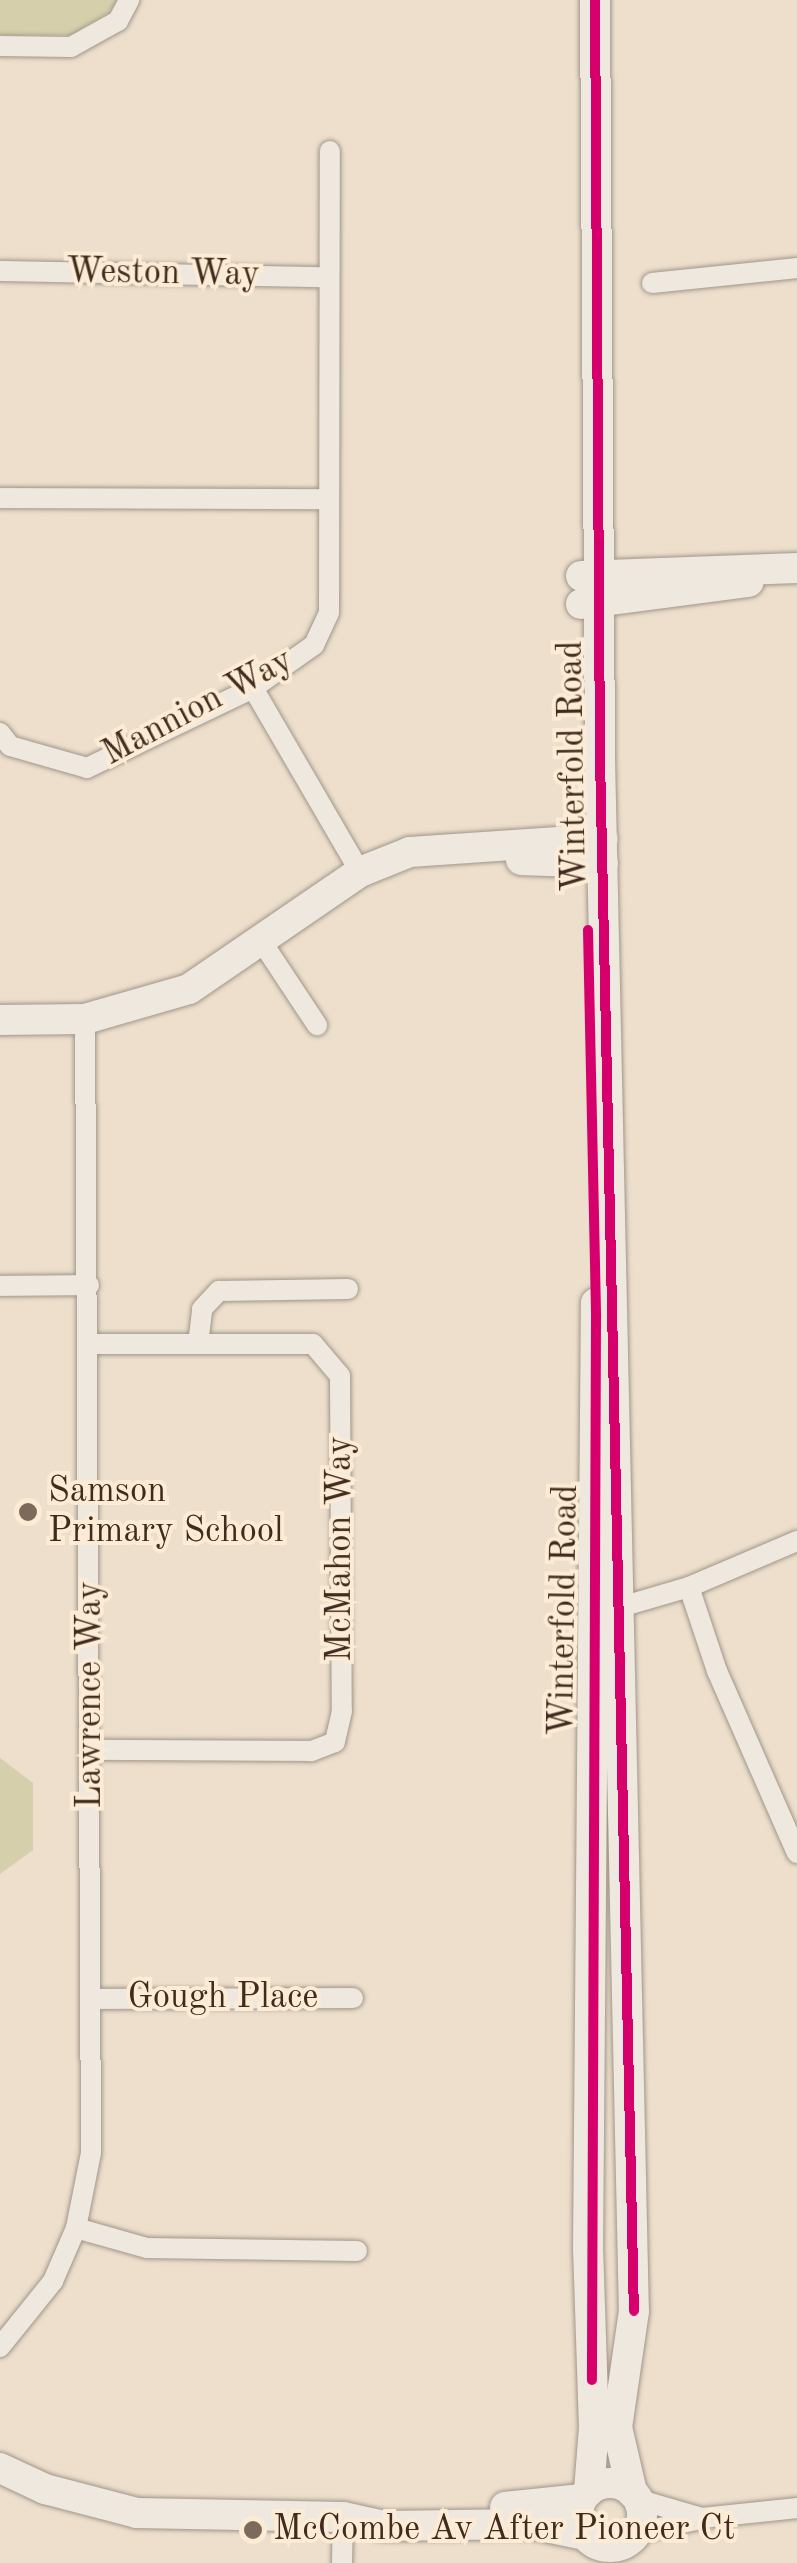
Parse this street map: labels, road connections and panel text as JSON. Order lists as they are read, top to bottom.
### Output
{
  "streets": {
    "main road": ["Winterfold Road"],
    "street": [
      "Weston Way",
      "Mannion Way",
      "McMahon Way",
      "Lawrence Way",
      "Gough Place"
    ]
  },
  "crossings": [
    ["Weston Way", "Mannion Way"],
    ["McMahon Way", "Lawrence Way"],
    ["Lawrence Way", "Gough Place"]
  ],
  "places": ["Samson Primary School", "McCombe Av After Pioneer Ct"]
}
